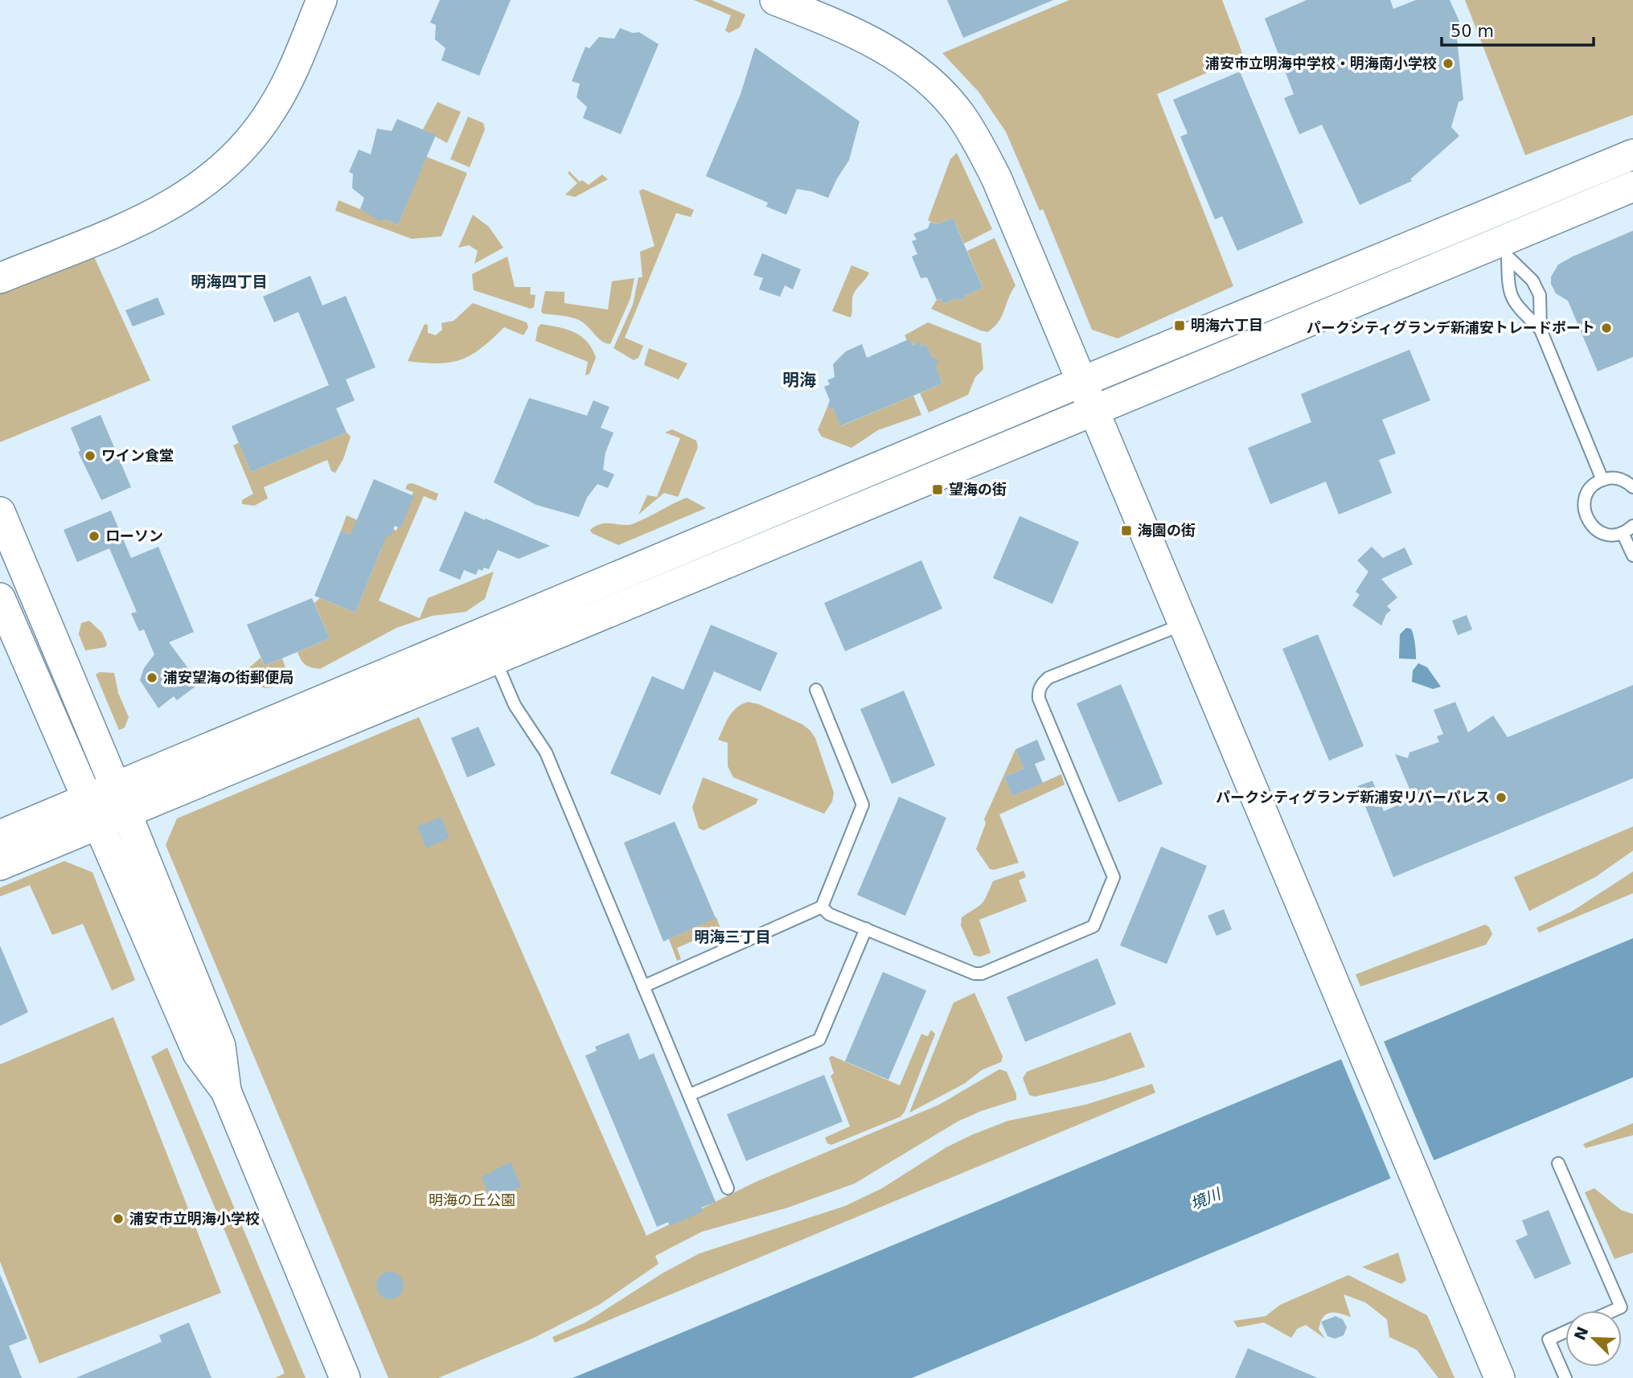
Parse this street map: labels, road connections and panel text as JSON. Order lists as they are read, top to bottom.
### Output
{
  "districts": ["明海四丁目", "明海", "明海三丁目"],
  "water": ["境川"],
  "parks": ["明海の丘公園"],
  "places": {
    "other": [
      "浦安市立明海中学校・明海南小学校",
      "パークシティグランデ新浦安トレードポート",
      "ワイン食堂",
      "ローソン",
      "浦安望海の街郵便局",
      "パークシティグランデ新浦安リバーパレス",
      "浦安市立明海小学校"
    ],
    "transit": ["明海六丁目", "望海の街", "海園の街"]
  },
  "scale_bar": "50 m",
  "north": "top left"
}
